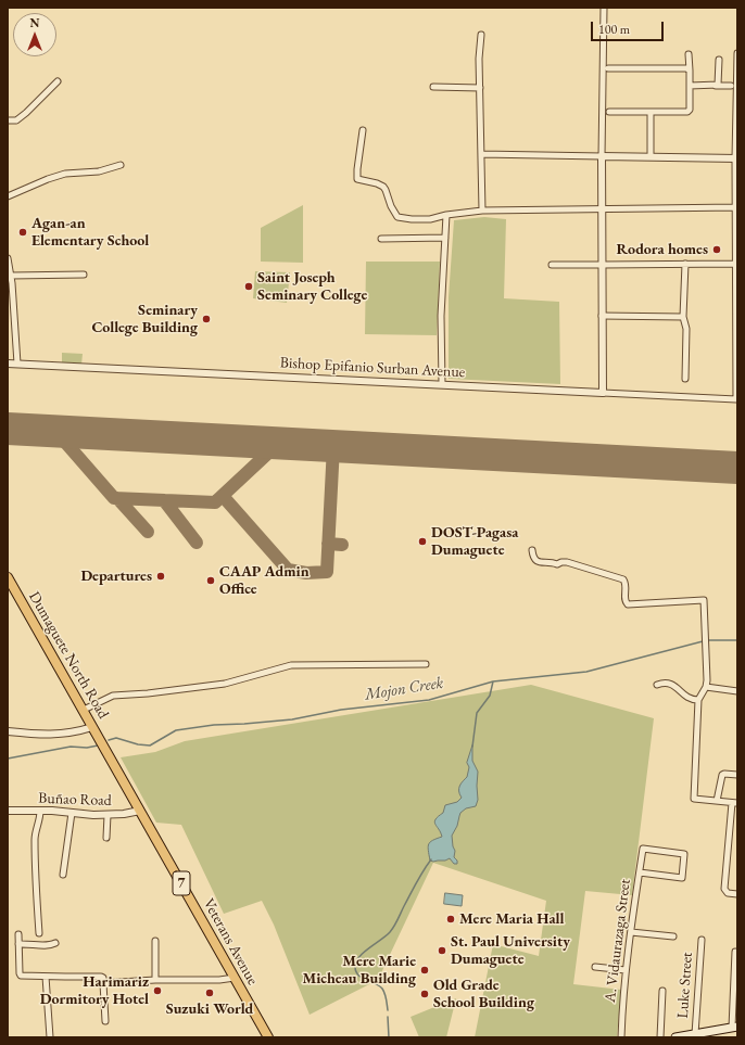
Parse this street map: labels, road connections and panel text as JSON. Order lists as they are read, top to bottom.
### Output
{
  "streets": {
    "highway": ["Dumaguete North Road", "7", "Veterans Avenue"],
    "street": [
      "Bishop Epifanio Surban Avenue",
      "Buñao Road",
      "A. Vidaurazaga Street",
      "Luke Street"
    ]
  },
  "crossings": [
    ["Dumaguete North Road", "Veterans Avenue"],
    ["Buñao Road", "Veterans Avenue"]
  ],
  "water": ["Mojon Creek"],
  "places": [
    "Agan-an Elementary School",
    "Rodora homes",
    "Saint Joseph Seminary College",
    "Seminary College Building",
    "DOST-Pagasa Dumaguete",
    "Departures",
    "CAAP Admin Office",
    "Mere Maria Hall",
    "St. Paul University Dumaguete",
    "Mere Marie Micheau Building",
    "Harimariz Dormitory Hotel",
    "Suzuki World",
    "Old Grade School Building"
  ],
  "scale_bar": "100 m",
  "north": "top"
}
